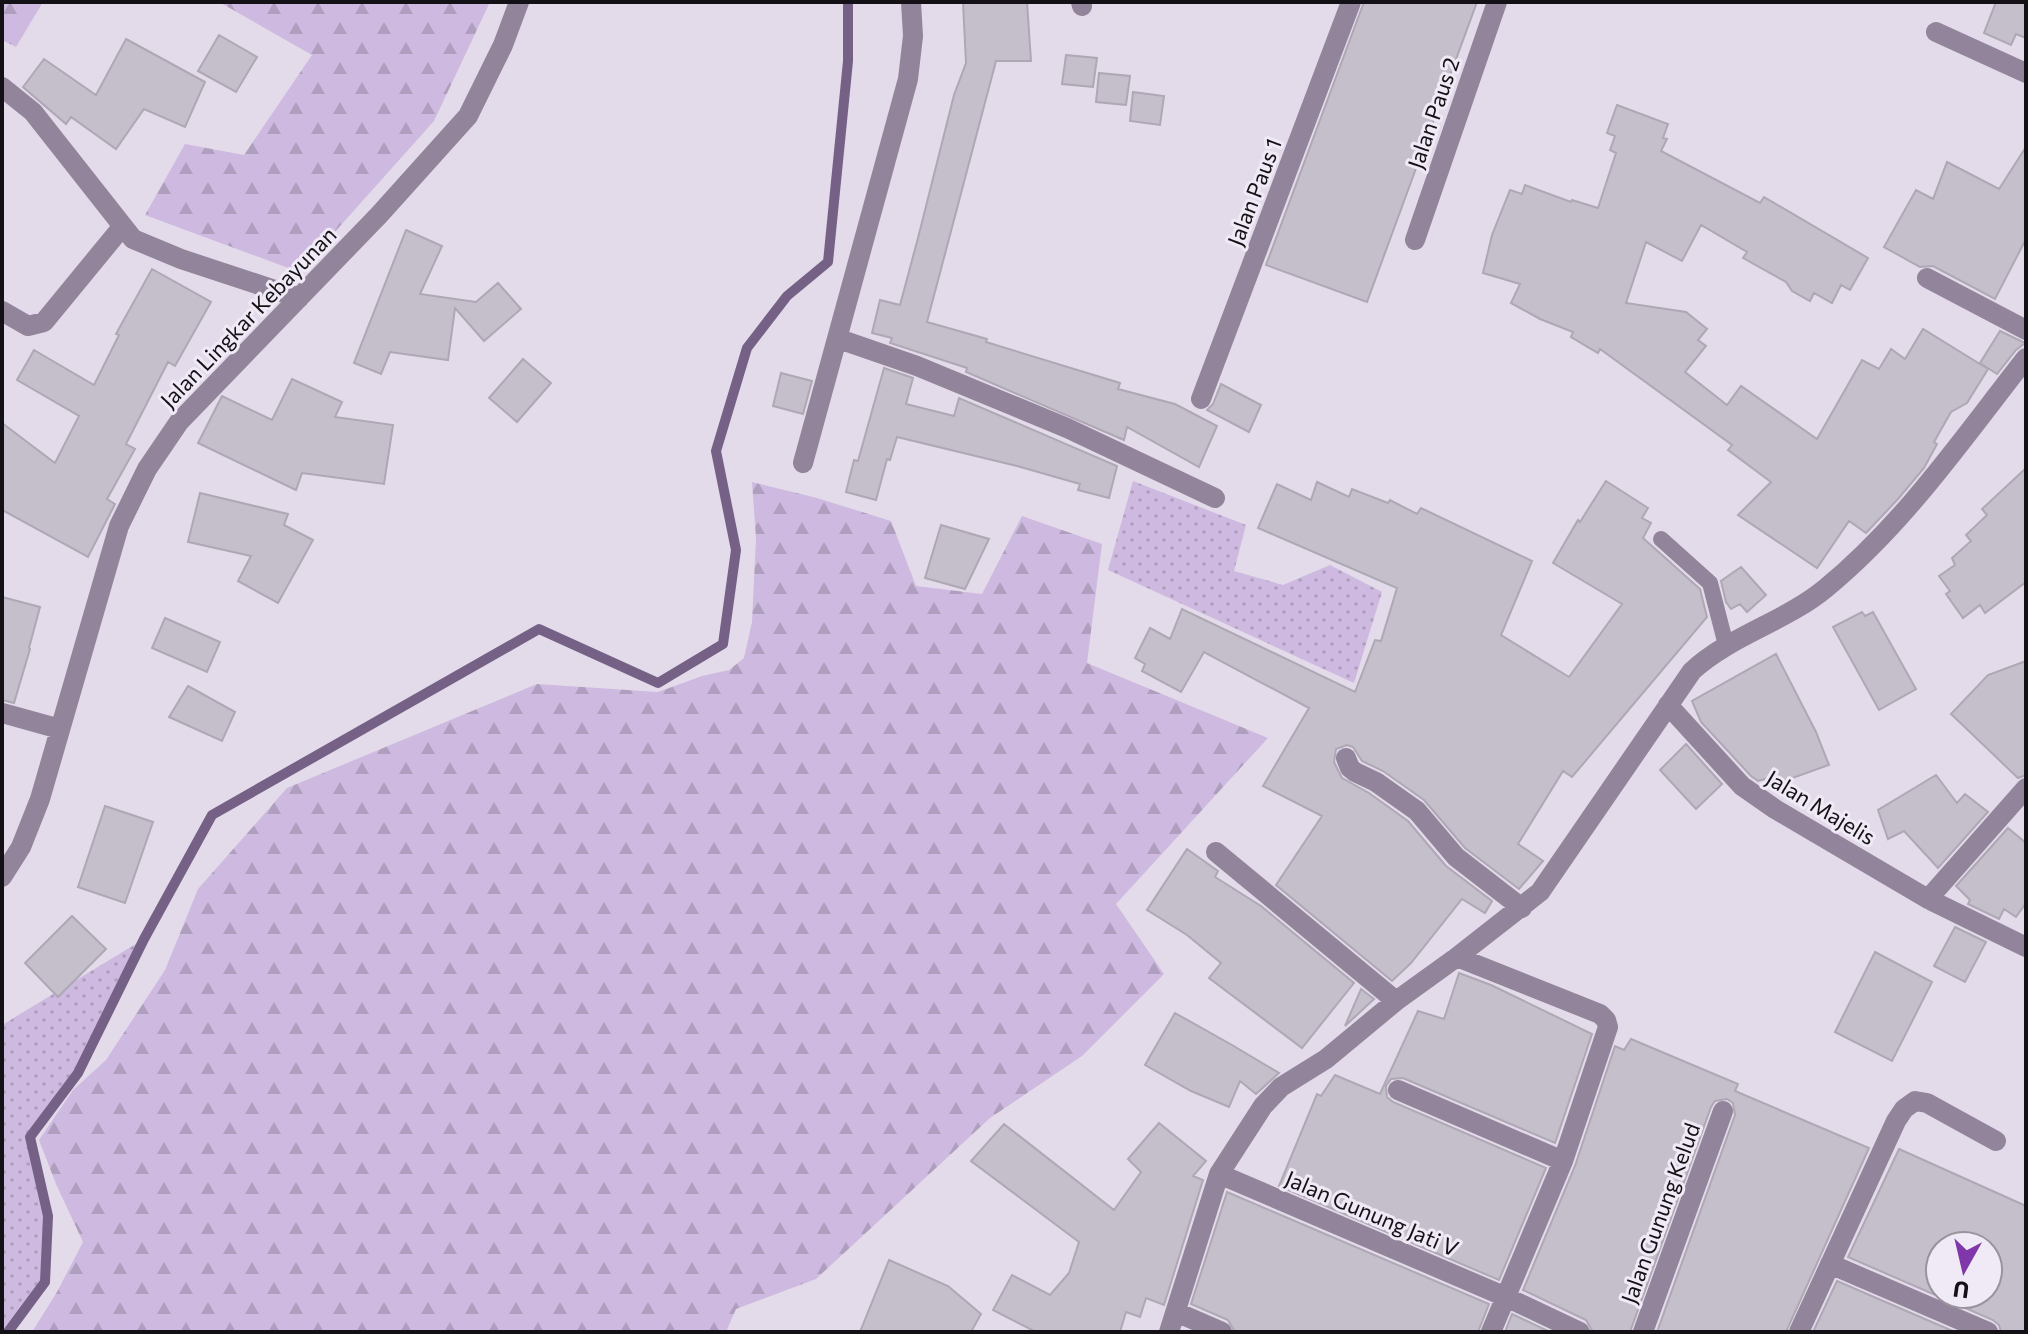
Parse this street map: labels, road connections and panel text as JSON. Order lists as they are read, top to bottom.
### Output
{
  "streets": {
    "street": [
      "Jalan Paus 2",
      "Jalan Paus 1",
      "Jalan Lingkar Kebayunan",
      "Jalan Majelis",
      "Jalan Gunung Jati V",
      "Jalan Gunung Kelud"
    ]
  },
  "north": "bottom"
}
